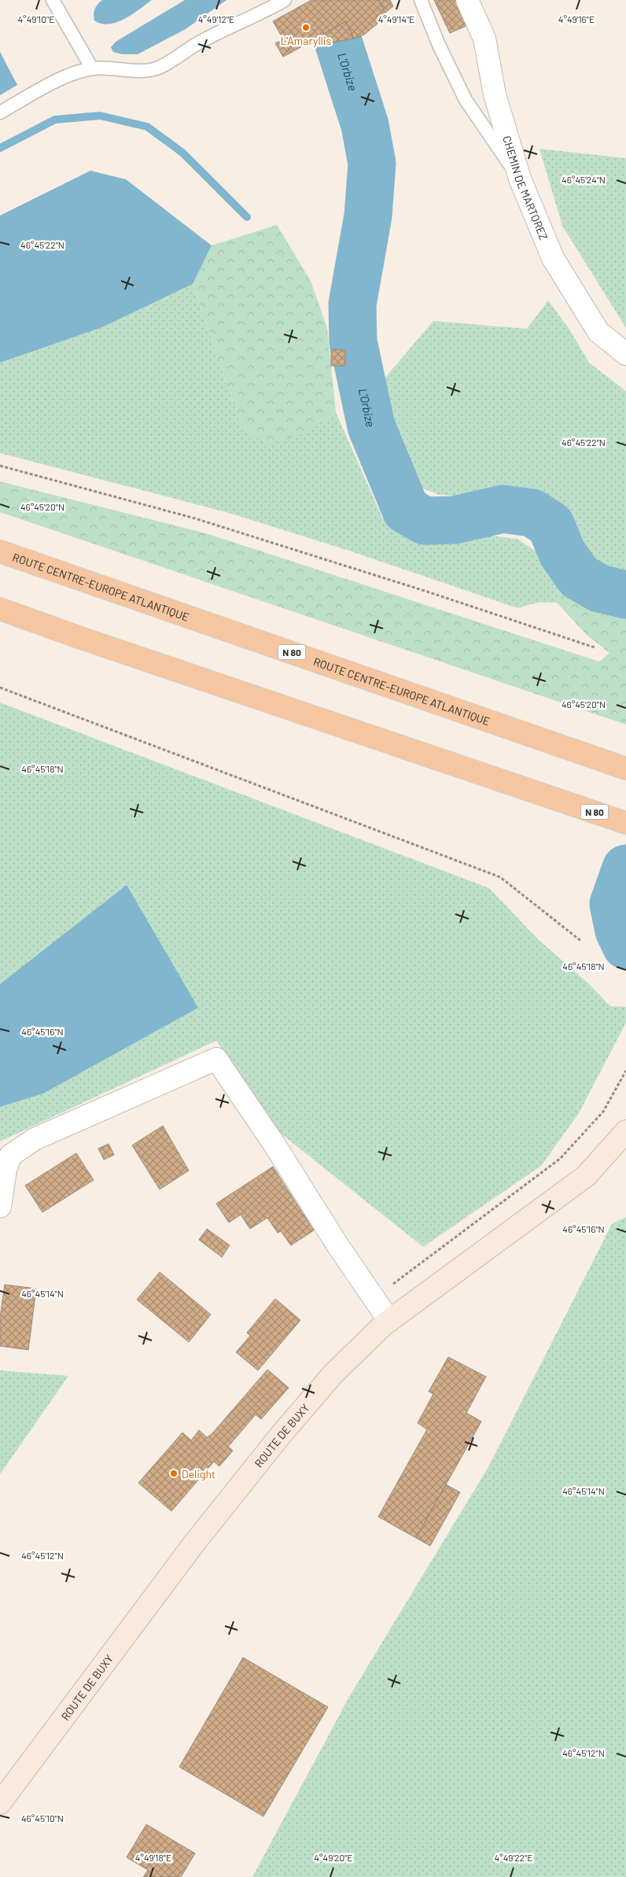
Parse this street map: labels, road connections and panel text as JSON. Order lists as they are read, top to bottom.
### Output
{
  "streets": {
    "highway": ["ROUTE CENTRE-EUROPE ATLANTIQUE", "N 80"],
    "main road": ["ROUTE DE BUXY"],
    "street": ["CHEMIN DE MARTOREZ"]
  },
  "water": ["L'Orbize"],
  "places": ["L'Amaryllis", "Delight"],
  "coordinates": [
    "4°49'10\"E",
    "4°49'12\"E",
    "4°49'14\"E",
    "4°49'16\"E",
    "46°45'24\"N",
    "46°45'22\"N",
    "46°45'20\"N",
    "46°45'18\"N",
    "46°45'16\"N",
    "46°45'14\"N",
    "46°45'12\"N",
    "46°45'10\"N",
    "4°49'18\"E",
    "4°49'20\"E",
    "4°49'22\"E"
  ]
}
